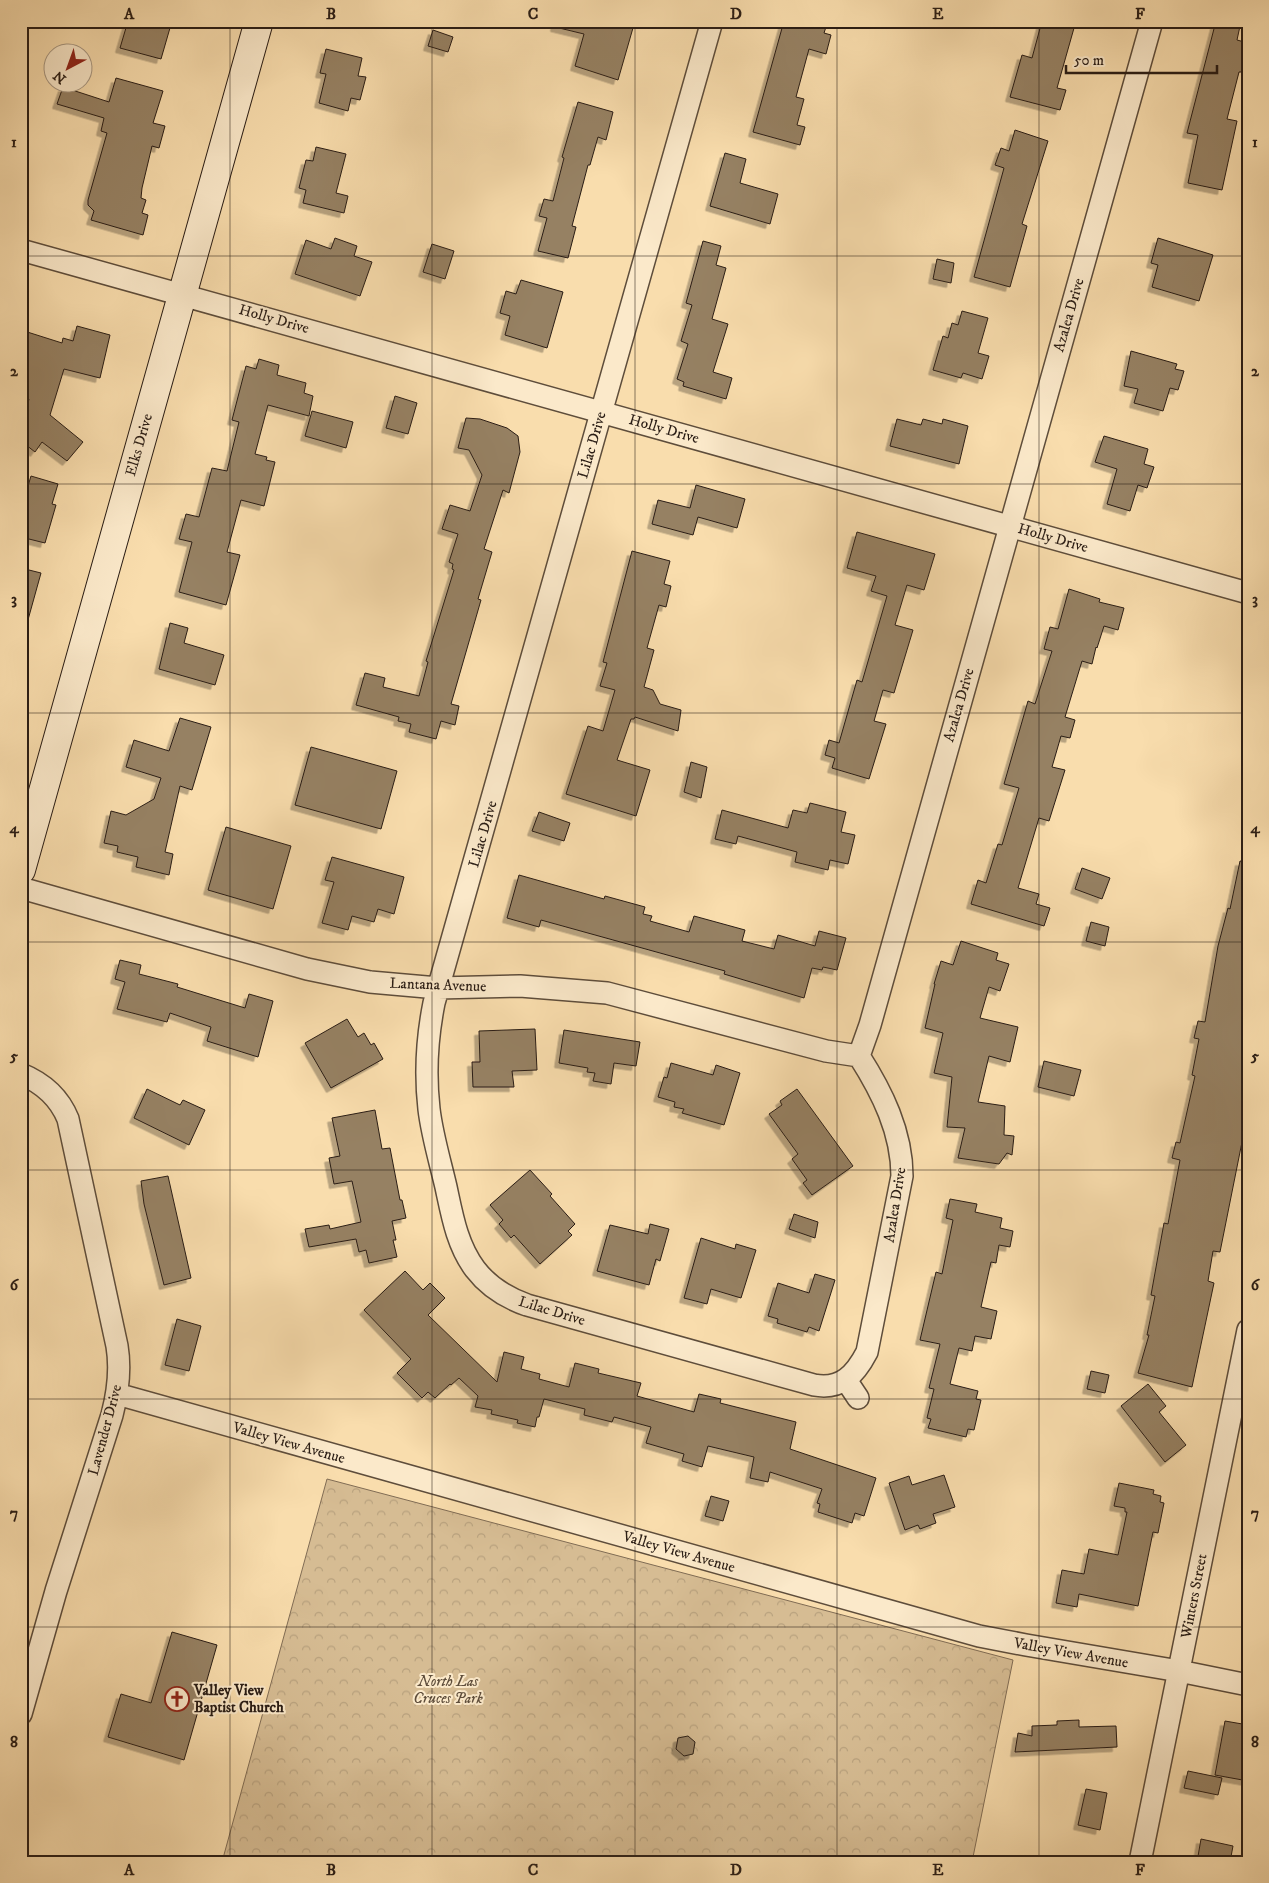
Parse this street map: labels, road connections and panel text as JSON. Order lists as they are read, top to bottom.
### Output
{
  "streets": {
    "main road": ["Elks Drive"],
    "street": [
      "Azalea Drive",
      "Holly Drive",
      "Lilac Drive",
      "Lantana Avenue",
      "Lavender Drive",
      "Valley View Avenue",
      "Winters Street"
    ]
  },
  "crossings": [
    ["Azalea Drive", "Holly Drive"],
    ["Azalea Drive", "Lilac Drive"],
    ["Azalea Drive", "Lantana Avenue"],
    ["Holly Drive", "Elks Drive"],
    ["Holly Drive", "Lilac Drive"],
    ["Lilac Drive", "Lantana Avenue"],
    ["Lavender Drive", "Valley View Avenue"],
    ["Valley View Avenue", "Winters Street"]
  ],
  "parks": ["North Las Cruces Park"],
  "places": {
    "church": ["Valley View Baptist Church"]
  },
  "scale_bar": "50 m",
  "north": "bottom left",
  "grid": {
    "columns": [
      "A",
      "B",
      "C",
      "D",
      "E",
      "F"
    ],
    "rows": [
      "1",
      "2",
      "3",
      "4",
      "5",
      "6",
      "7",
      "8"
    ]
  }
}
